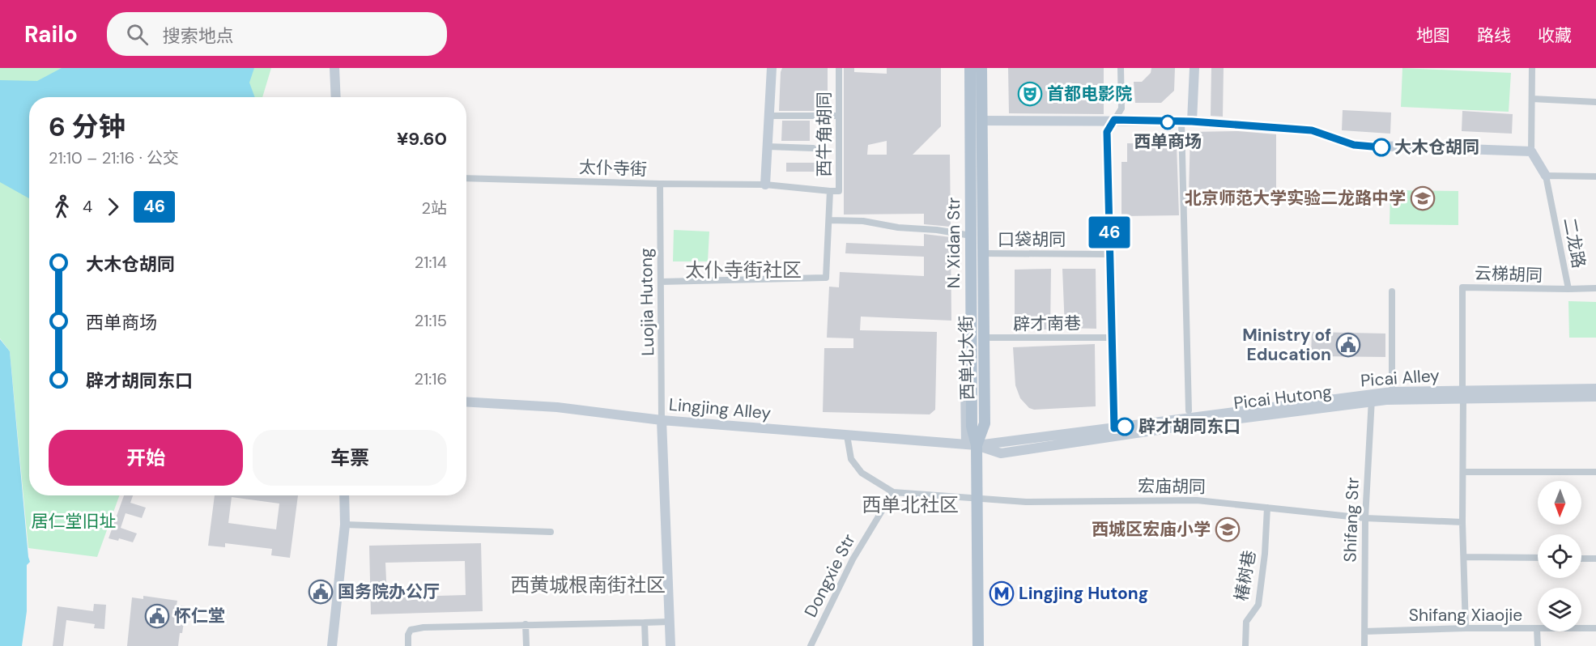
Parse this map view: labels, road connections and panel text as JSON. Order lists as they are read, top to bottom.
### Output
{
  "streets": {
    "main road": [
      "N. Xidan Str",
      "西单北大街",
      "Picai Alley",
      "Picai Hutong",
      "Lingjing Alley"
    ],
    "street": [
      "西牛角胡同",
      "太仆寺街",
      "口袋胡同",
      "二龙路",
      "云梯胡同",
      "Luojia Hutong",
      "辟才南巷",
      "宏庙胡同",
      "Shifang Str",
      "Dongxie Str",
      "椿树巷",
      "Shifang Xiaojie"
    ]
  },
  "crossings": [
    ["西牛角胡同", "太仆寺街"],
    ["太仆寺街", "Luojia Hutong"],
    ["口袋胡同", "辟才南巷"],
    ["口袋胡同", "西单北大街"],
    ["N. Xidan Str", "西单北大街"],
    ["N. Xidan Str", "Picai Alley"],
    ["N. Xidan Str", "Picai Hutong"],
    ["N. Xidan Str", "Lingjing Alley"],
    ["二龙路", "云梯胡同"],
    ["云梯胡同", "Picai Alley"],
    ["云梯胡同", "Picai Hutong"],
    ["Luojia Hutong", "Lingjing Alley"],
    ["辟才南巷", "西单北大街"],
    ["西单北大街", "Picai Alley"],
    ["西单北大街", "Picai Hutong"],
    ["西单北大街", "Lingjing Alley"],
    ["西单北大街", "宏庙胡同"],
    ["Picai Alley", "Picai Hutong"],
    ["Picai Alley", "Lingjing Alley"],
    ["Picai Alley", "Shifang Str"],
    ["Picai Hutong", "Lingjing Alley"],
    ["Picai Hutong", "Shifang Str"],
    ["宏庙胡同", "Shifang Str"],
    ["宏庙胡同", "椿树巷"],
    ["Shifang Str", "Shifang Xiaojie"]
  ],
  "districts": ["太仆寺街社区", "西单北社区", "西黄城根南街社区"],
  "parks": ["居仁堂旧址"],
  "places": {
    "theatre": ["首都电影院"],
    "other": ["西单商场", "大木仓胡同", "辟才胡同东口"],
    "school or university": ["北京师范大学实验二龙路中学", "西城区宏庙小学"],
    "public building": ["Ministry of Education", "国务院办公厅", "怀仁堂"],
    "metro station": ["Lingjing Hutong"]
  },
  "lines": ["bus line 46"],
  "north": "bottom",
  "page": {
    "header": "Railo",
    "search": "搜索地点",
    "nav": ["地图", "路线", "收藏"],
    "on_map": "46",
    "heading": ["6 分钟", "21:10 – 21:16 · 公交", "¥9.60"],
    "legs": ["4", "46", "2站"],
    "list": [
      {
        "name": "大木仓胡同",
        "value": "21:14"
      },
      {
        "name": "西单商场",
        "value": "21:15"
      },
      {
        "name": "辟才胡同东口",
        "value": "21:16"
      }
    ],
    "buttons": ["开始", "车票"]
  }
}
